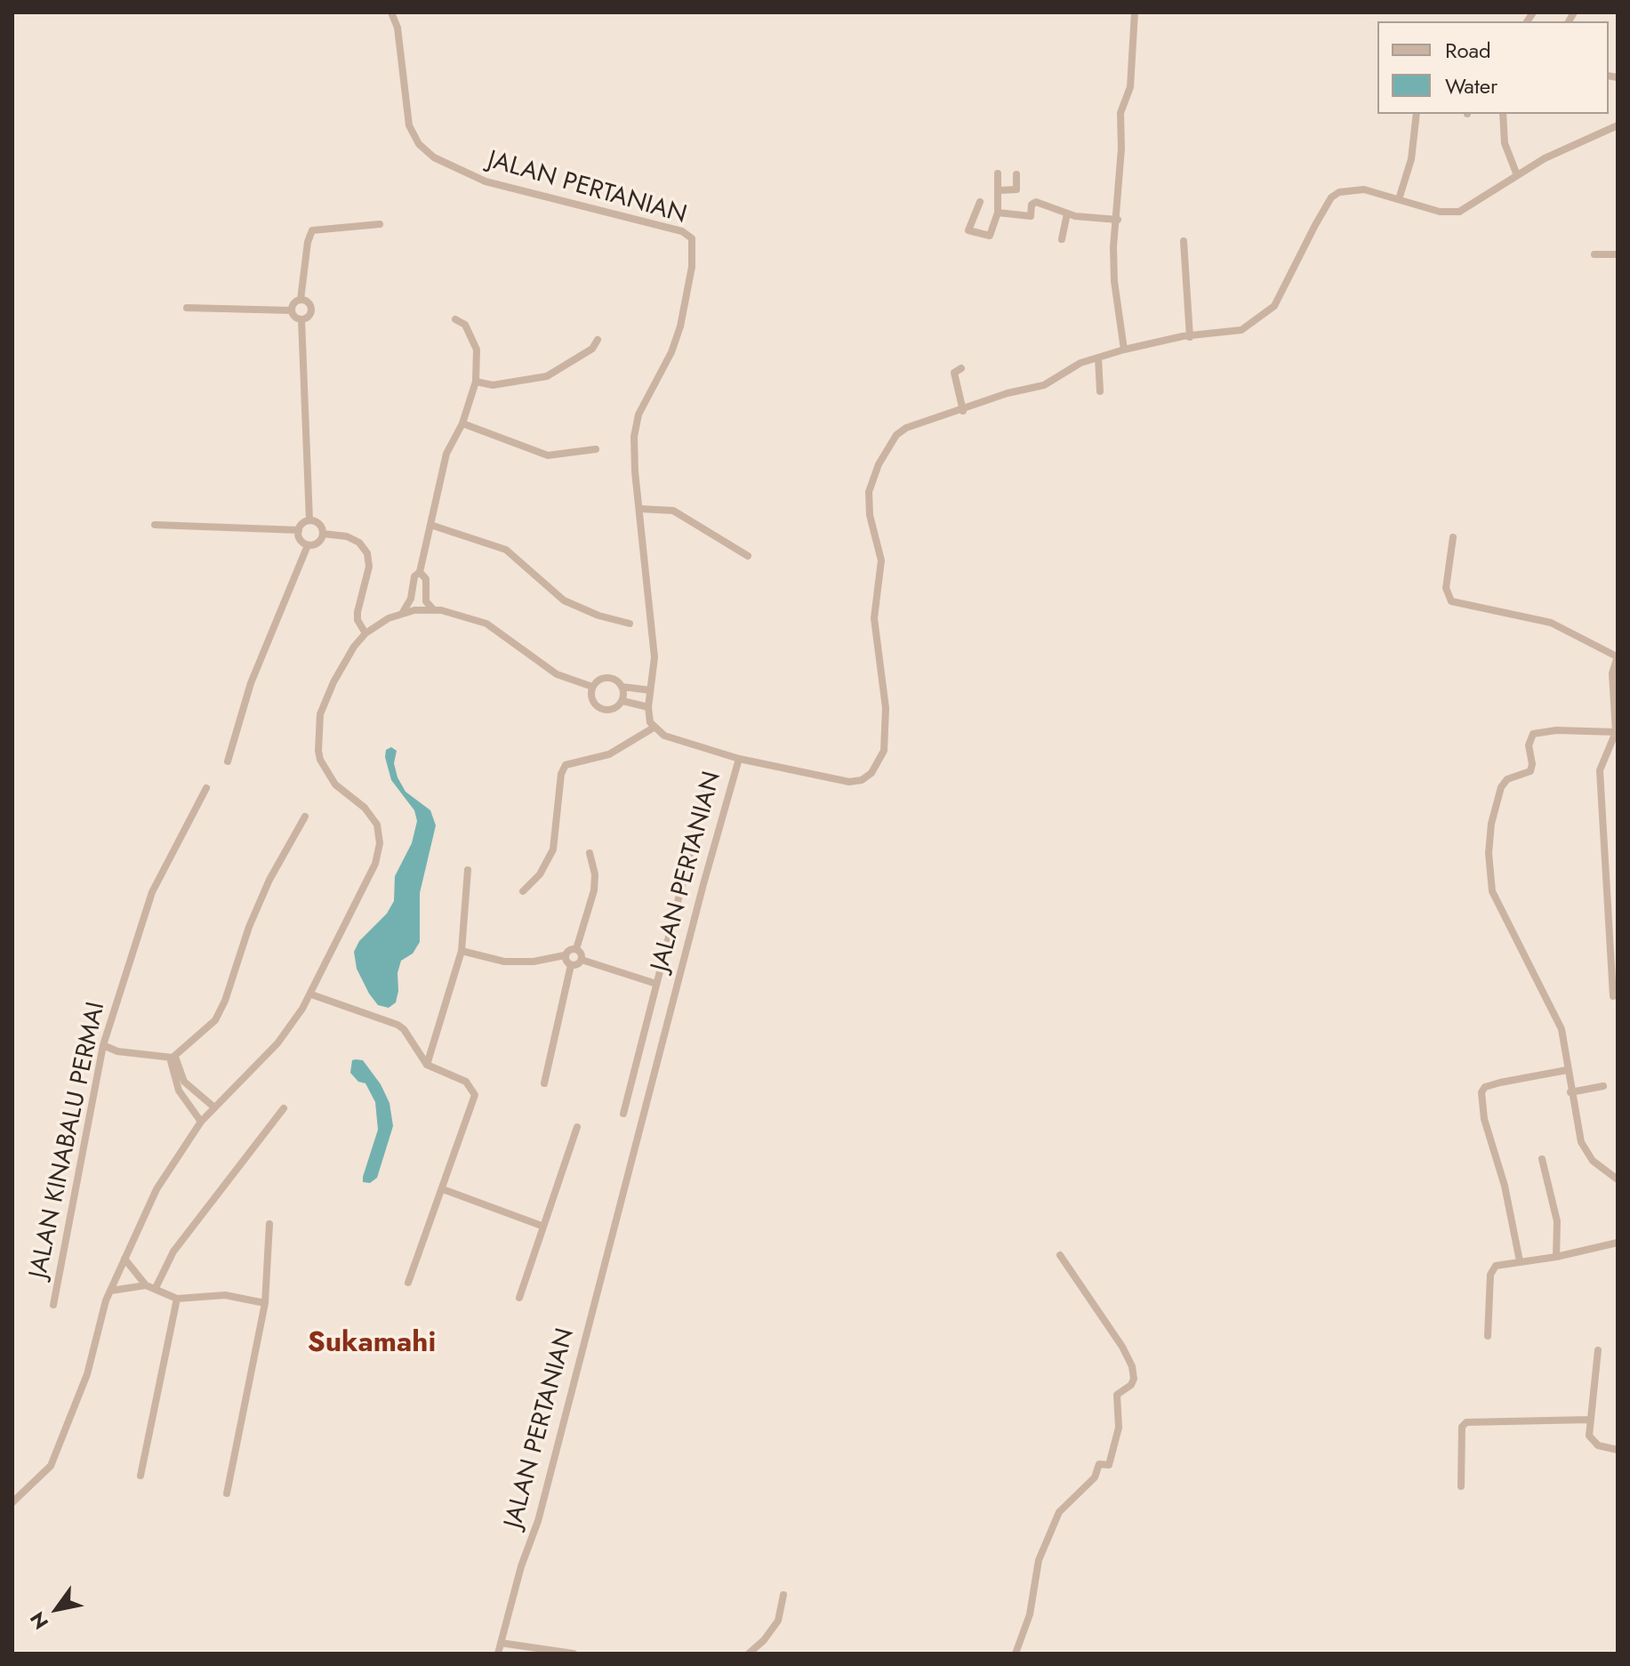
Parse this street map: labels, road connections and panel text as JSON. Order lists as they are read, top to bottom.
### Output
{
  "streets": {
    "street": ["JALAN PERTANIAN", "JALAN KINABALU PERMAI"]
  },
  "districts": ["Sukamahi"],
  "legend": ["Road", "Water"],
  "north": "bottom left"
}
